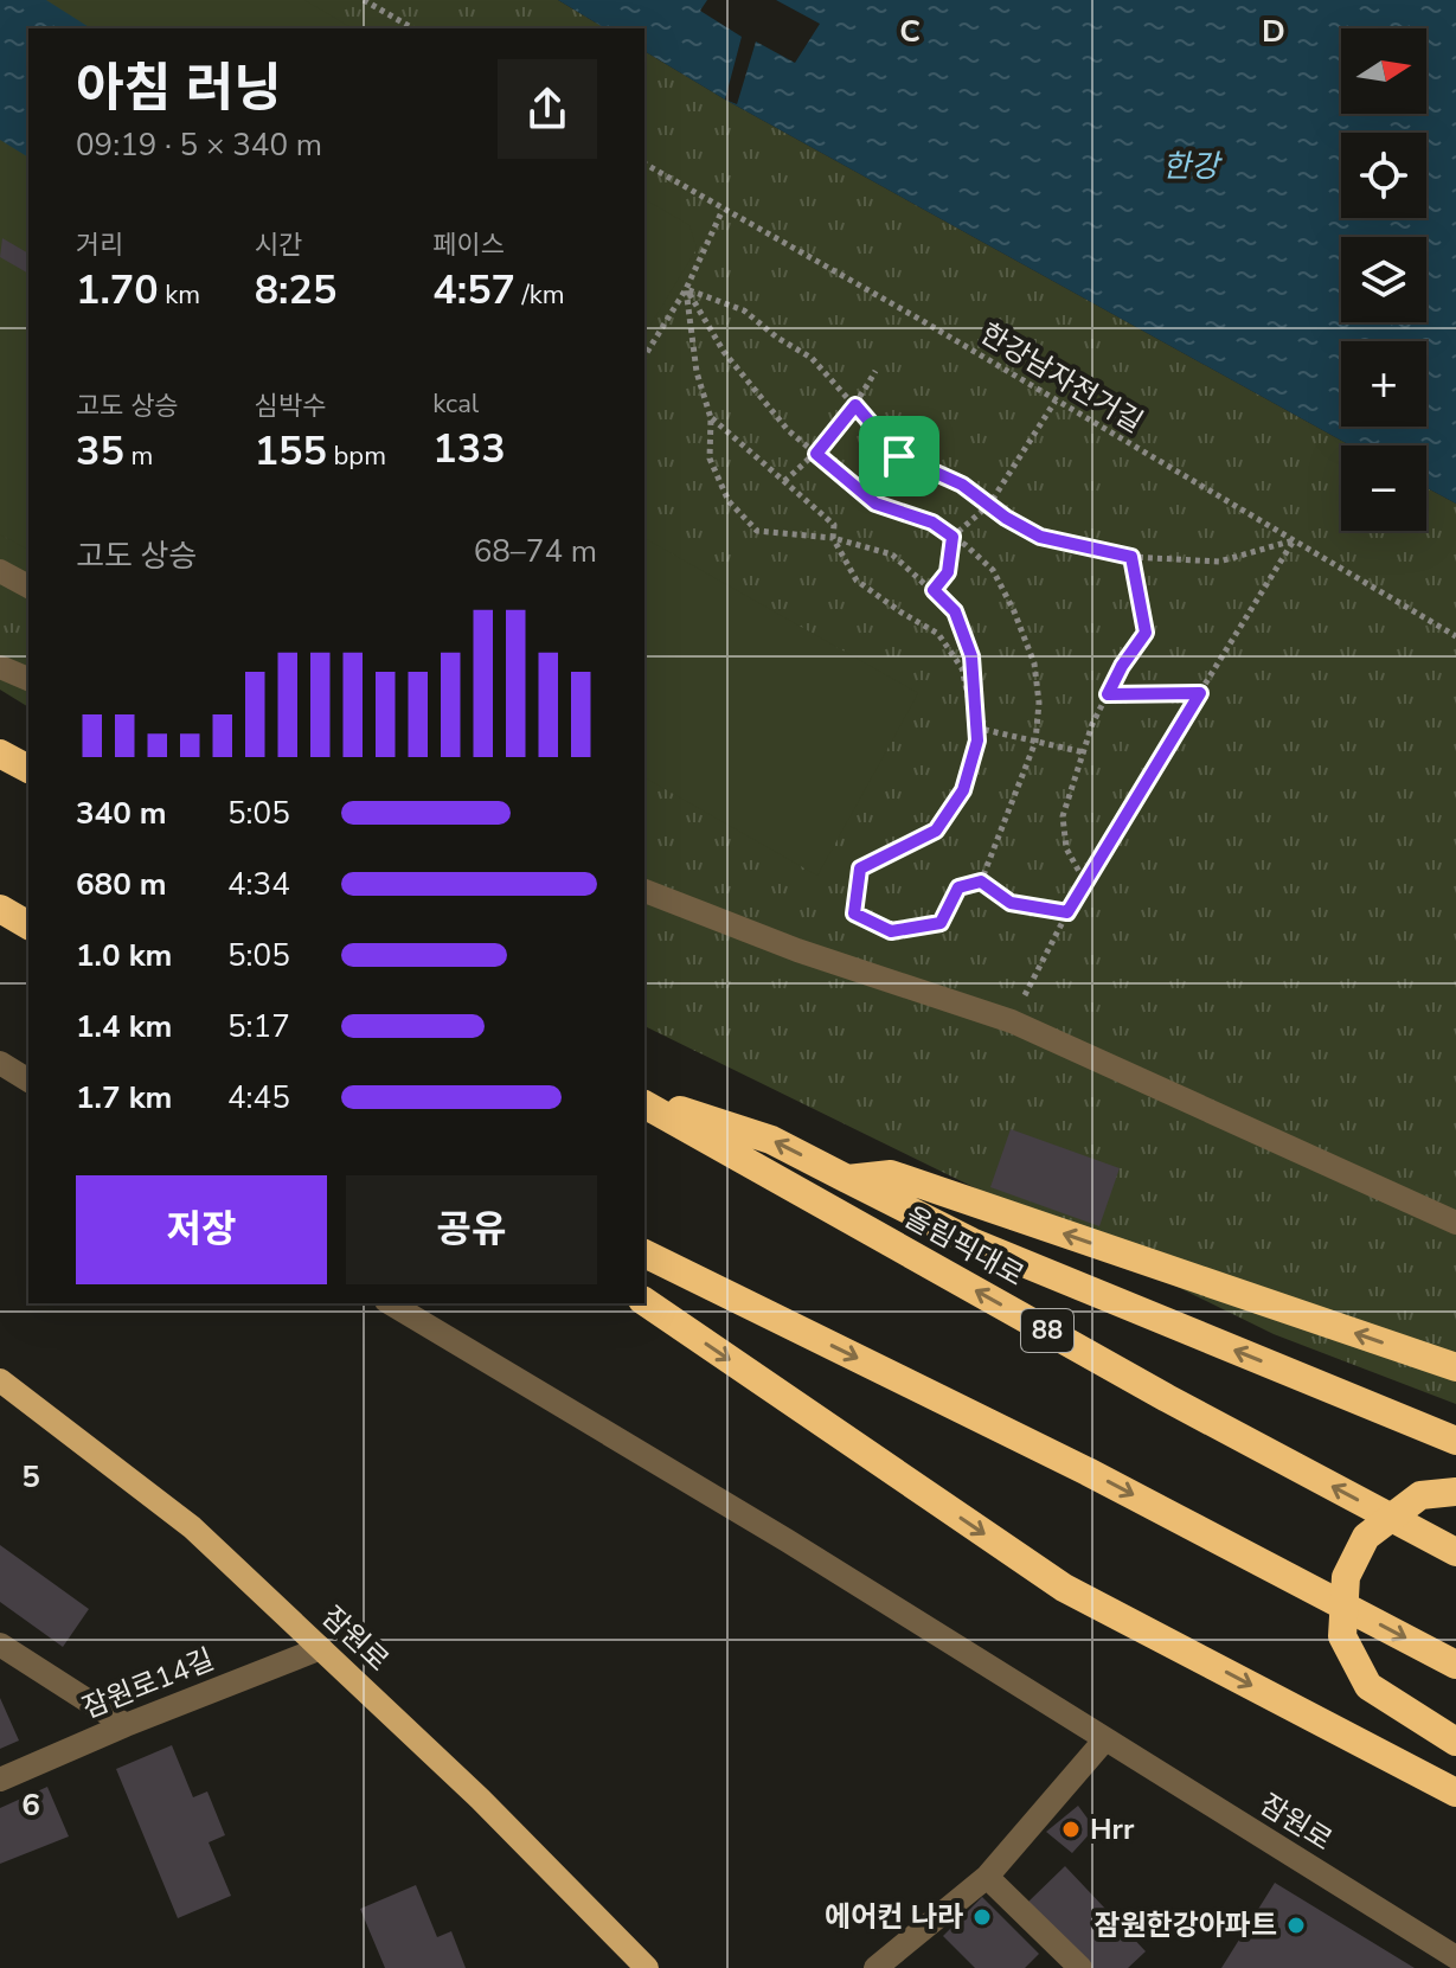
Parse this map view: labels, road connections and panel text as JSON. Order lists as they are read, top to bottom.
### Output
{
  "streets": {
    "highway": ["올림픽대로", "88"],
    "main road": ["잠원로"],
    "street": ["잠원로14길"],
    "path": ["한강남자전거길"]
  },
  "crossings": [
    ["잠원로", "잠원로14길"]
  ],
  "water": ["한강"],
  "places": ["Hrr", "에어컨 나라", "잠원한강아파트"],
  "north": "right",
  "page": {
    "map_buttons": ["+", "−"],
    "heading": ["아침 러닝", "09:19 · 5 × 340 m"],
    "stats": [
      ["거리", "1.70 km"],
      ["시간", "8:25"],
      ["페이스", "4:57 /km"],
      ["고도 상승", "35 m"],
      ["심박수", "155 bpm"],
      ["kcal", "133"]
    ],
    "chart": ["고도 상승", "68–74 m"],
    "list": [
      {
        "name": "340 m",
        "note": "5:05"
      },
      {
        "name": "680 m",
        "note": "4:34"
      },
      {
        "name": "1.0 km",
        "note": "5:05"
      },
      {
        "name": "1.4 km",
        "note": "5:17"
      },
      {
        "name": "1.7 km",
        "note": "4:45"
      }
    ],
    "buttons": ["저장", "공유"]
  },
  "grid": {
    "columns": ["C", "D"],
    "rows": ["5", "6"]
  }
}
